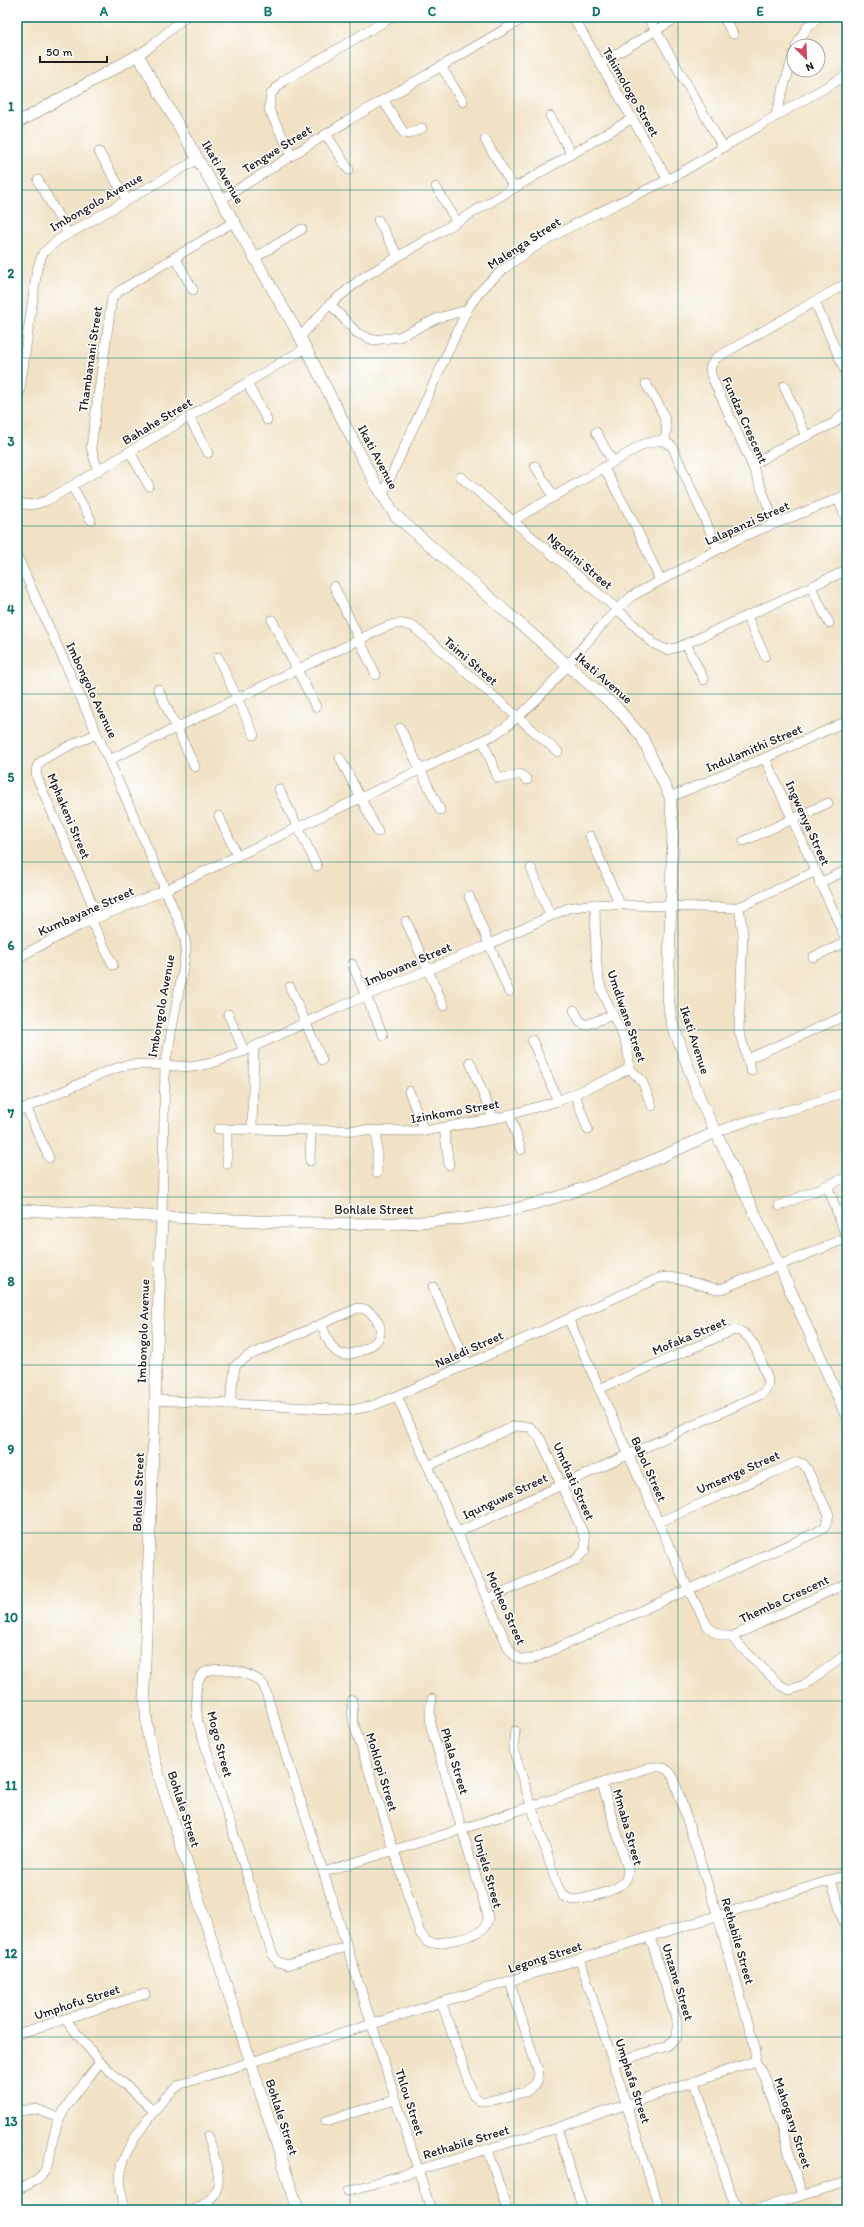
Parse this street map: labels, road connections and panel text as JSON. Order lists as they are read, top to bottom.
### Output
{
  "streets": {
    "street": [
      "Tshimologo Street",
      "Tengwe Street",
      "Ikati Avenue",
      "Imbongolo Avenue",
      "Malenga Street",
      "Thambanani Street",
      "Fundza Crescent",
      "Bahahe Street",
      "Lalapanzi Street",
      "Ngodini Street",
      "Tsimi Street",
      "Indulamithi Street",
      "Mphakeni Street",
      "Ingwenya Street",
      "Kumbayane Street",
      "Imbovane Street",
      "Umdlwane Street",
      "Izinkomo Street",
      "Bohlale Street",
      "Mofaka Street",
      "Naledi Street",
      "Babol Street",
      "Umsenge Street",
      "Umthati Street",
      "Iqunguwe Street",
      "Themba Crescent",
      "Motheo Street",
      "Mogo Street",
      "Phala Street",
      "Mohlopi Street",
      "Mmaba Street",
      "Umjele Street",
      "Rethabile Street",
      "Legong Street",
      "Unzane Street",
      "Umphofu Street",
      "Umphafa Street",
      "Thlou Street",
      "Mahogany Street"
    ]
  },
  "crossings": [
    ["Tshimologo Street", "Malenga Street"],
    ["Tengwe Street", "Ikati Avenue"],
    ["Ikati Avenue", "Imbongolo Avenue"],
    ["Ikati Avenue", "Malenga Street"],
    ["Ikati Avenue", "Thambanani Street"],
    ["Ikati Avenue", "Bahahe Street"],
    ["Ikati Avenue", "Lalapanzi Street"],
    ["Ikati Avenue", "Indulamithi Street"],
    ["Ikati Avenue", "Imbovane Street"],
    ["Ikati Avenue", "Bohlale Street"],
    ["Ikati Avenue", "Naledi Street"],
    ["Imbongolo Avenue", "Lalapanzi Street"],
    ["Imbongolo Avenue", "Tsimi Street"],
    ["Imbongolo Avenue", "Mphakeni Street"],
    ["Imbongolo Avenue", "Kumbayane Street"],
    ["Imbongolo Avenue", "Imbovane Street"],
    ["Imbongolo Avenue", "Bohlale Street"],
    ["Imbongolo Avenue", "Naledi Street"],
    ["Thambanani Street", "Bahahe Street"],
    ["Fundza Crescent", "Lalapanzi Street"],
    ["Lalapanzi Street", "Ngodini Street"],
    ["Lalapanzi Street", "Tsimi Street"],
    ["Lalapanzi Street", "Kumbayane Street"],
    ["Indulamithi Street", "Ingwenya Street"],
    ["Mphakeni Street", "Kumbayane Street"],
    ["Ingwenya Street", "Imbovane Street"],
    ["Imbovane Street", "Umdlwane Street"],
    ["Umdlwane Street", "Izinkomo Street"],
    ["Bohlale Street", "Naledi Street"],
    ["Bohlale Street", "Legong Street"],
    ["Mofaka Street", "Babol Street"],
    ["Mofaka Street", "Iqunguwe Street"],
    ["Naledi Street", "Babol Street"],
    ["Naledi Street", "Motheo Street"],
    ["Babol Street", "Umsenge Street"],
    ["Babol Street", "Iqunguwe Street"],
    ["Babol Street", "Themba Crescent"],
    ["Babol Street", "Motheo Street"],
    ["Umsenge Street", "Motheo Street"],
    ["Umthati Street", "Iqunguwe Street"],
    ["Umthati Street", "Motheo Street"],
    ["Iqunguwe Street", "Motheo Street"],
    ["Mogo Street", "Rethabile Street"],
    ["Mogo Street", "Legong Street"],
    ["Mogo Street", "Thlou Street"],
    ["Phala Street", "Umjele Street"],
    ["Phala Street", "Rethabile Street"],
    ["Mohlopi Street", "Umjele Street"],
    ["Mohlopi Street", "Rethabile Street"],
    ["Mmaba Street", "Rethabile Street"],
    ["Umjele Street", "Rethabile Street"],
    ["Rethabile Street", "Legong Street"],
    ["Rethabile Street", "Umphafa Street"],
    ["Rethabile Street", "Thlou Street"],
    ["Rethabile Street", "Mahogany Street"],
    ["Legong Street", "Unzane Street"],
    ["Legong Street", "Umphafa Street"],
    ["Legong Street", "Thlou Street"],
    ["Unzane Street", "Umphafa Street"]
  ],
  "scale_bar": "50 m",
  "north": "bottom right",
  "grid": {
    "columns": [
      "A",
      "B",
      "C",
      "D",
      "E"
    ],
    "rows": [
      "1",
      "2",
      "3",
      "4",
      "5",
      "6",
      "7",
      "8",
      "9",
      "10",
      "11",
      "12",
      "13"
    ]
  }
}
